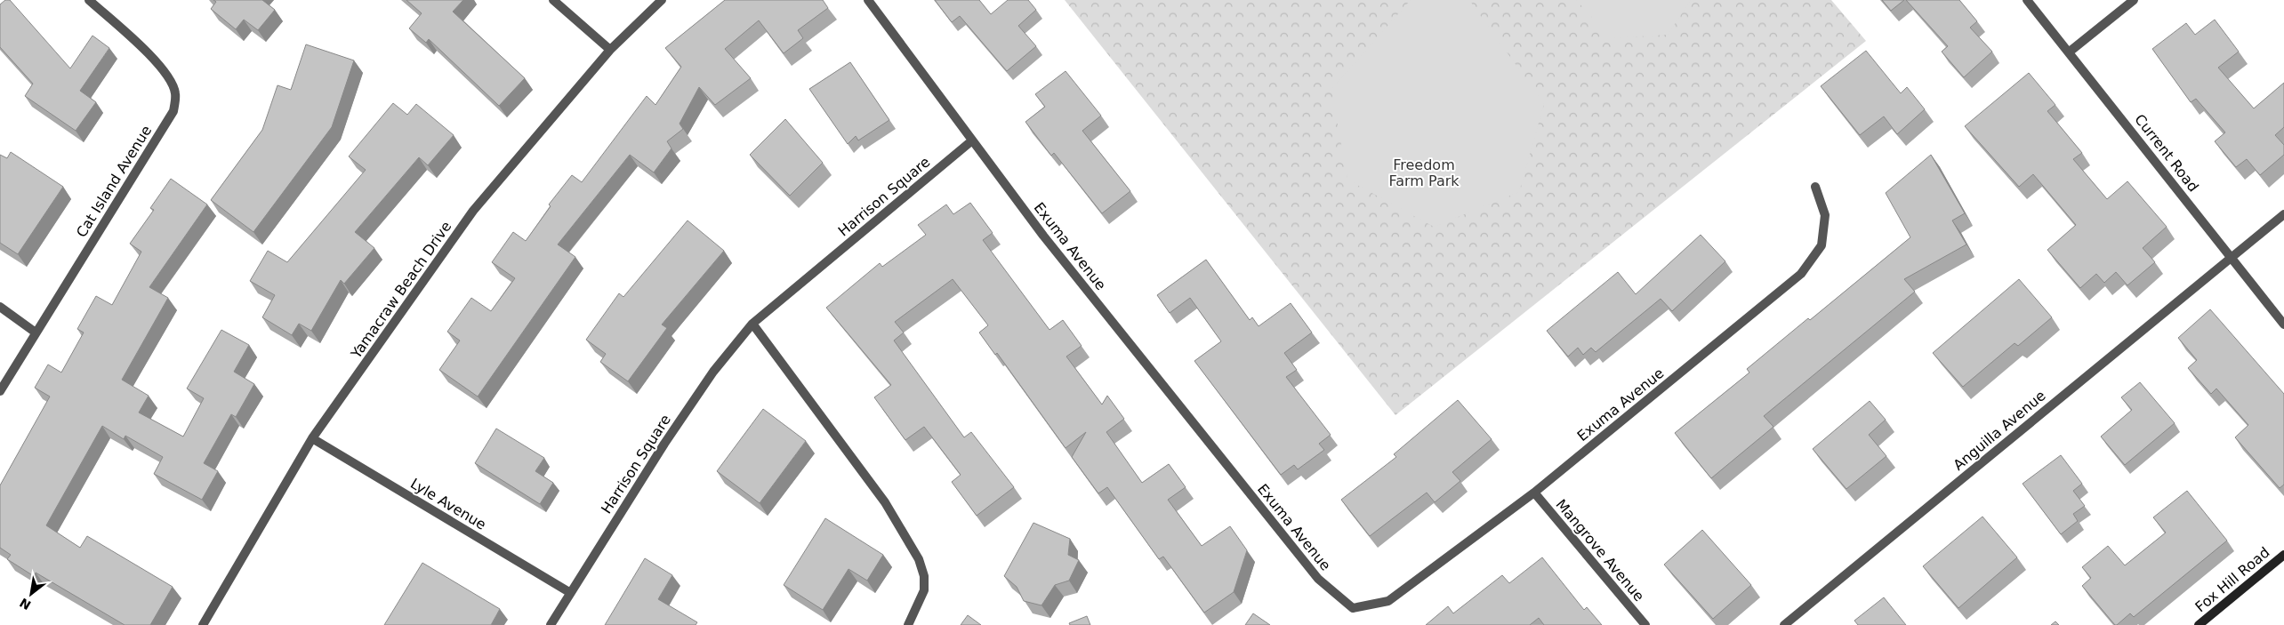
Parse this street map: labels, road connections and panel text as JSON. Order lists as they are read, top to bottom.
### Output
{
  "streets": {
    "main road": ["Fox Hill Road"],
    "street": [
      "Current Road",
      "Cat Island Avenue",
      "Harrison Square",
      "Exuma Avenue",
      "Yamacraw Beach Drive",
      "Anguilla Avenue",
      "Lyle Avenue",
      "Mangrove Avenue"
    ]
  },
  "crossings": [
    ["Current Road", "Anguilla Avenue"],
    ["Harrison Square", "Exuma Avenue"],
    ["Harrison Square", "Lyle Avenue"],
    ["Exuma Avenue", "Mangrove Avenue"],
    ["Yamacraw Beach Drive", "Lyle Avenue"]
  ],
  "parks": ["Freedom Farm Park"],
  "north": "bottom left"
}
